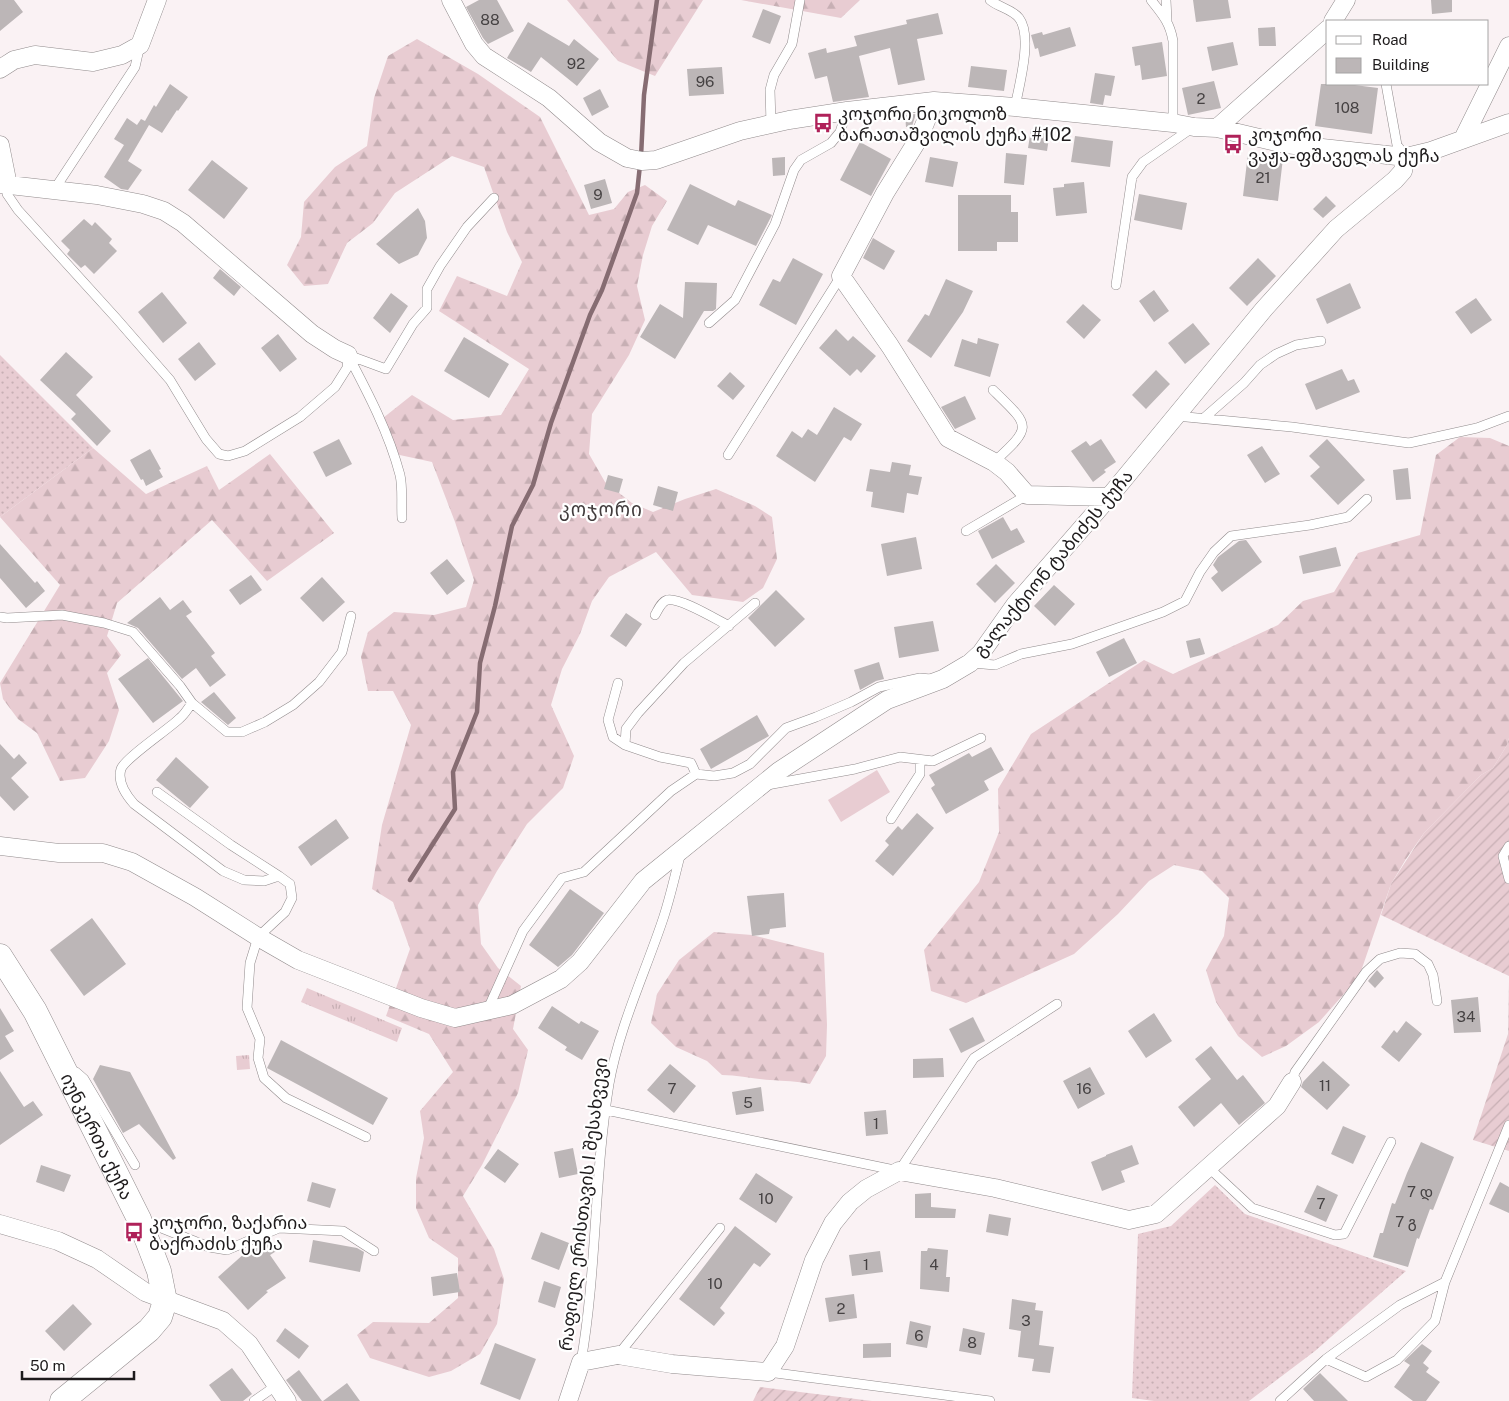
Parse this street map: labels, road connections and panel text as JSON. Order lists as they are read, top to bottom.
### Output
{
  "streets": {
    "main road": ["იუნკერთა ქუჩა"],
    "street": ["გალაქტიონ ტაბიძეს ქუჩა"],
    "lane": ["რაფიელ ერისთავის I შესახვევი"]
  },
  "crossings": [
    ["გალაქტიონ ტაბიძეს ქუჩა", "რაფიელ ერისთავის I შესახვევი"]
  ],
  "districts": ["კოჯორი"],
  "places": {
    "bus stop": ["კოჯორი ნიკოლოზ ბარათაშვილის ქუჩა #102", "კოჯორი ვაჟა-ფშაველას ქუჩა", "კოჯორი, ზაქარია ბაქრაძის ქუჩა"]
  },
  "house_numbers": [
    "88",
    "92",
    "96",
    "2",
    "108",
    "21",
    "9",
    "34",
    "11",
    "7",
    "16",
    "5",
    "1",
    "7 დ",
    "10",
    "7",
    "7 გ",
    "1",
    "4",
    "10",
    "2",
    "3",
    "6",
    "8"
  ],
  "legend": ["Road", "Building"],
  "scale_bar": "50 m"
}
